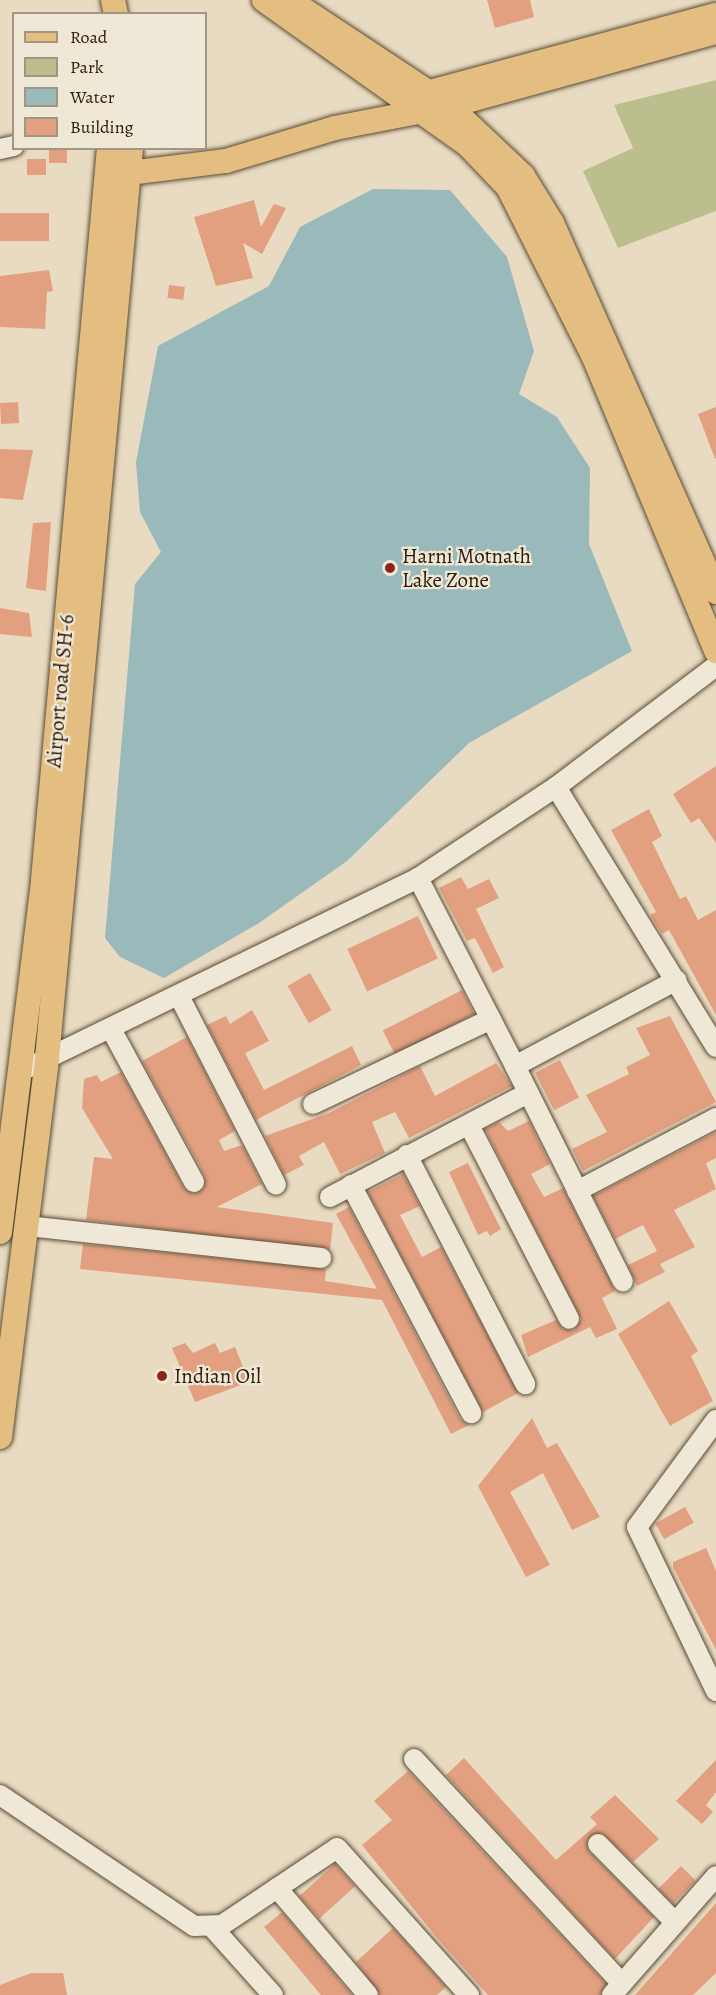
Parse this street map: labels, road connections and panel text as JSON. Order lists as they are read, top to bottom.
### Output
{
  "streets": {
    "main road": ["Airport road SH-6"]
  },
  "places": ["Harni Motnath Lake Zone", "Indian Oil"],
  "legend": [
    "Road",
    "Park",
    "Water",
    "Building"
  ]
}
